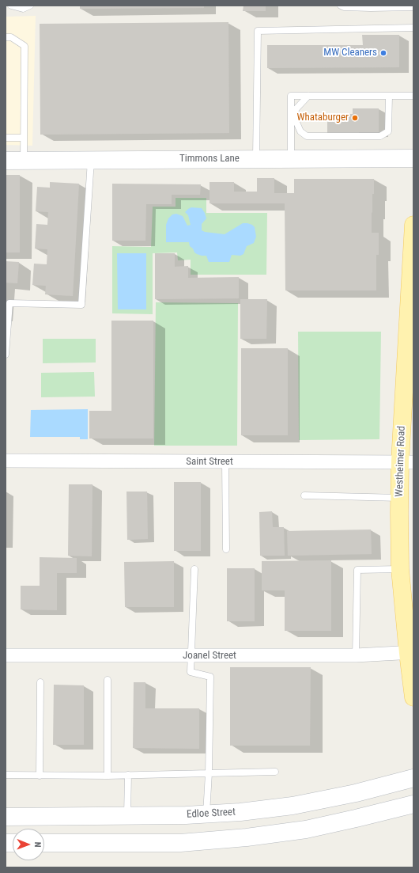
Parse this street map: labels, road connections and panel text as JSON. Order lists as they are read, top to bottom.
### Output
{
  "streets": {
    "main road": ["Timmons Lane", "Westheimer Road", "Edloe Street"],
    "street": ["Saint Street", "Joanel Street"]
  },
  "crossings": [
    ["Westheimer Road", "Saint Street"],
    ["Westheimer Road", "Joanel Street"]
  ],
  "places": ["MW Cleaners", "Whataburger"],
  "north": "right"
}
